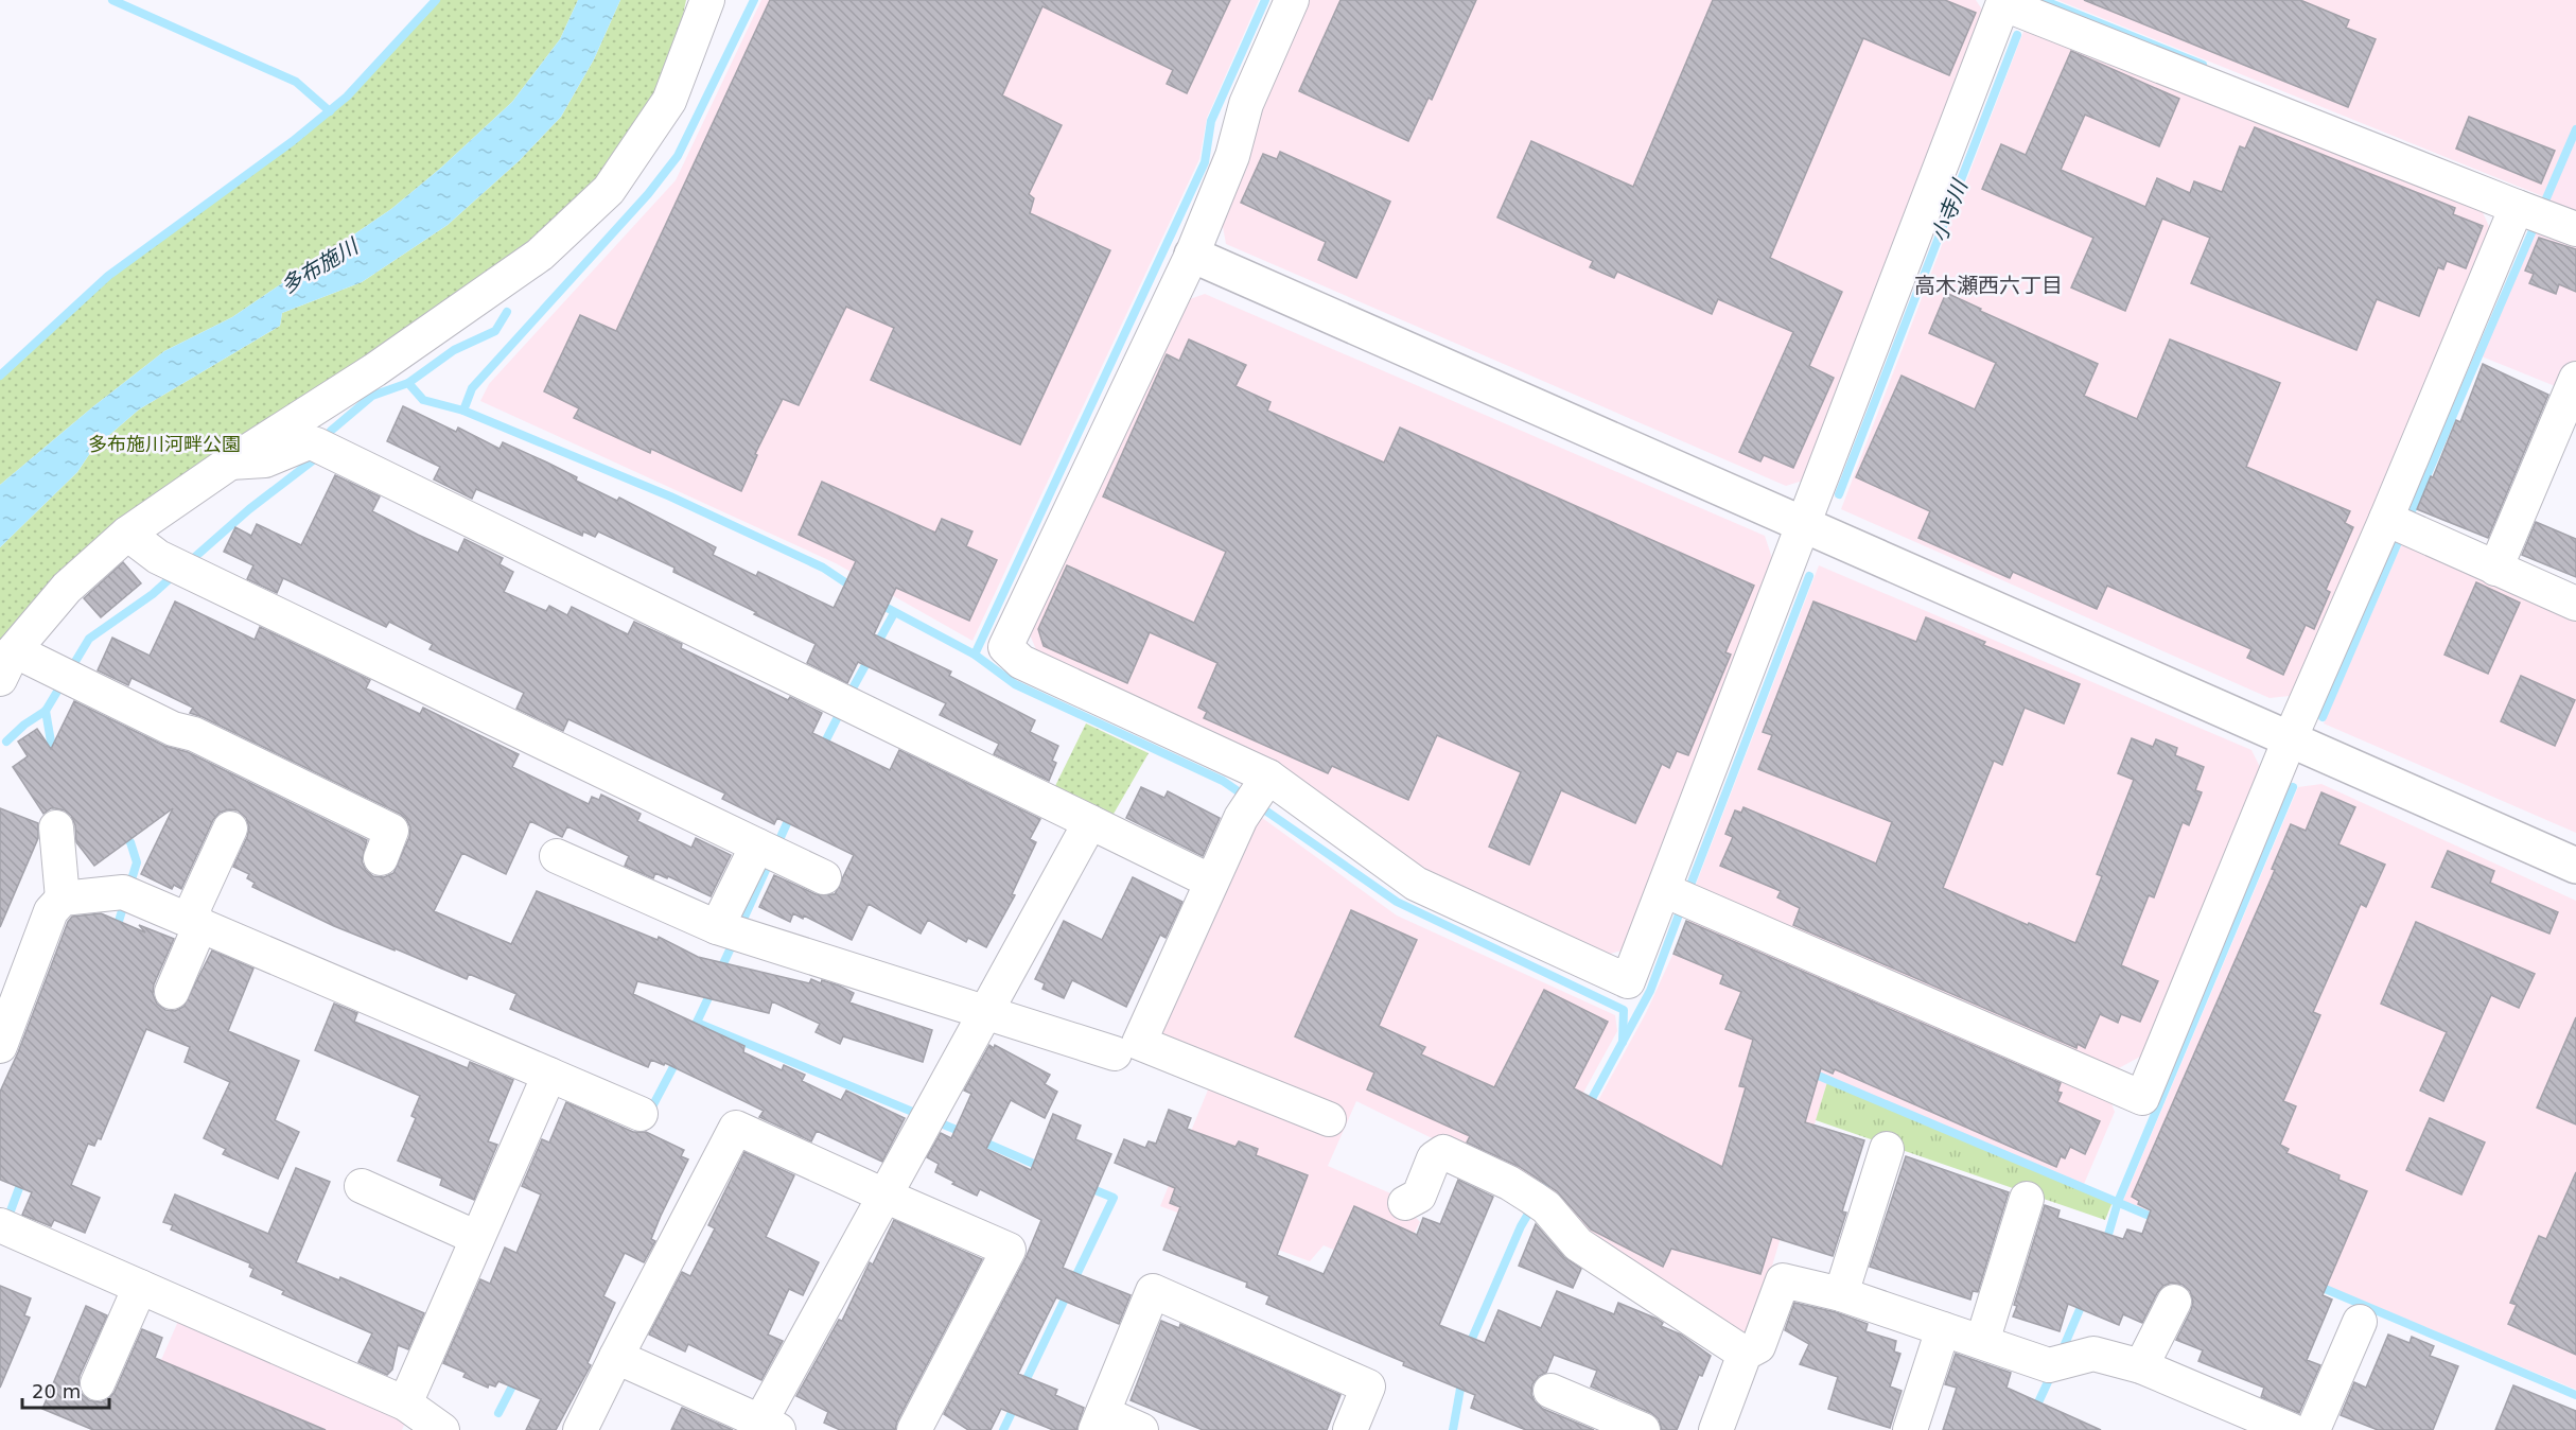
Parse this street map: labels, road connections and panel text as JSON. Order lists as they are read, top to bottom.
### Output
{
  "districts": ["高木瀬西六丁目"],
  "water": ["小寺川", "多布施川"],
  "parks": ["多布施川河畔公園"],
  "scale_bar": "20 m"
}
